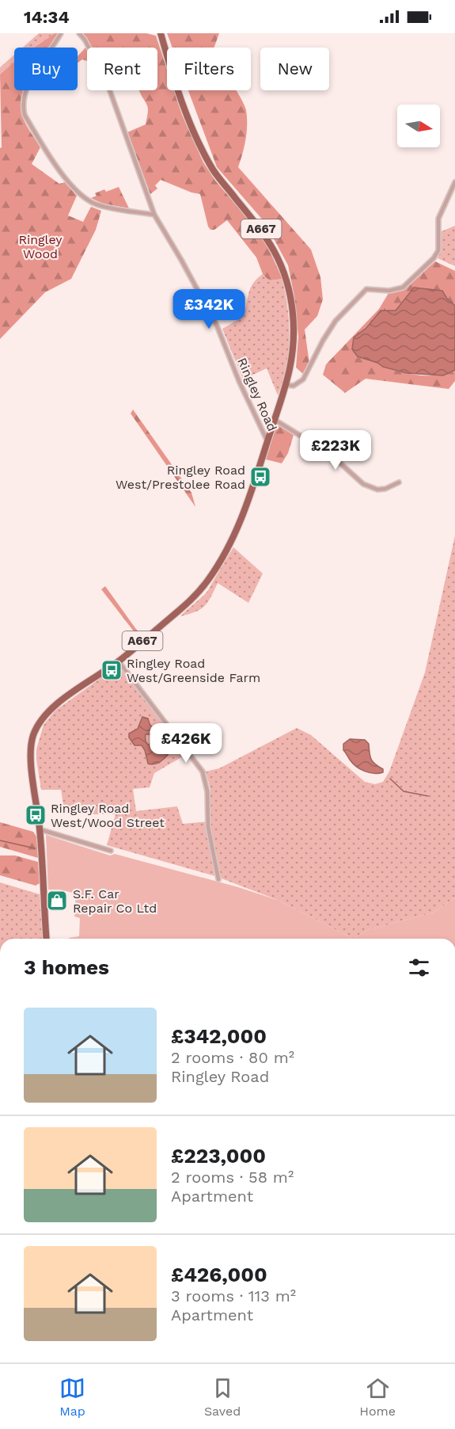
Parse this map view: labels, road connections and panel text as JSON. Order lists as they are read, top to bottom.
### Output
{
  "streets": {
    "main road": ["A667"],
    "street": ["Ringley Road"]
  },
  "crossings": [
    ["A667", "Ringley Road"]
  ],
  "parks": ["Ringley Wood"],
  "places": {
    "bus stop": ["Ringley Road West/Prestolee Road", "Ringley Road West/Greenside Farm", "Ringley Road West/Wood Street"],
    "shop": ["S.F. Car Repair Co Ltd"]
  },
  "north": "right",
  "page": {
    "status": "14:34",
    "chip": [
      "Buy",
      "Rent",
      "Filters",
      "New"
    ],
    "price": ["£342K", "£223K", "£426K"],
    "heading": "3 homes",
    "list": [
      {
        "name": "£342,000",
        "note": "2 rooms · 80 m² · Ringley Road"
      },
      {
        "name": "£223,000",
        "note": "2 rooms · 58 m² · Apartment"
      },
      {
        "name": "£426,000",
        "note": "3 rooms · 113 m² · Apartment"
      }
    ],
    "tabs": ["Map", "Saved", "Home"]
  }
}
